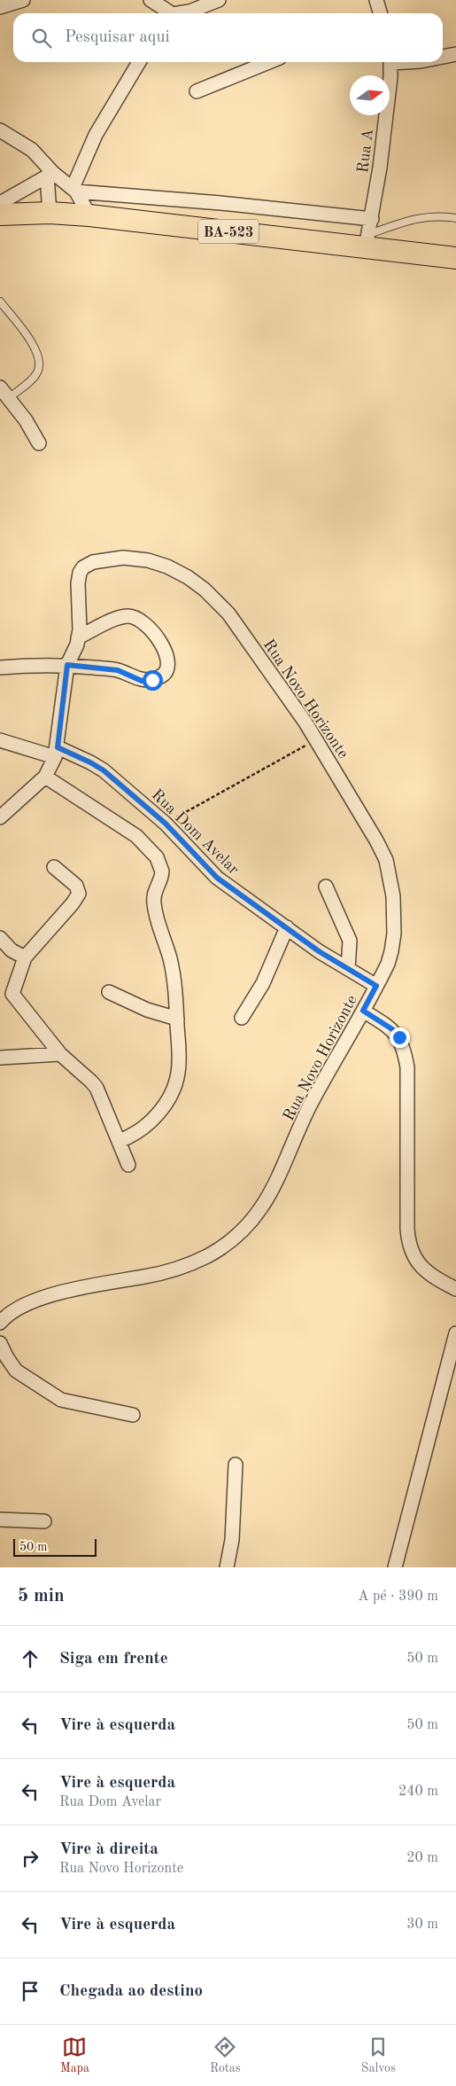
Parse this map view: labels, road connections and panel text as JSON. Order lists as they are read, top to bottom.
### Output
{
  "streets": {
    "main road": ["BA-523"],
    "street": ["Rua A", "Rua Novo Horizonte", "Rua Dom Avelar"]
  },
  "crossings": [
    ["Rua A", "BA-523"],
    ["Rua Novo Horizonte", "Rua Dom Avelar"]
  ],
  "scale_bar": "50 m",
  "north": "right",
  "page": {
    "search": "Pesquisar aqui",
    "scale": "50 m",
    "heading": ["5 min", "A pé · 390 m"],
    "list": [
      ["Siga em frente", "50 m"],
      ["Vire à esquerda", "50 m"],
      ["Vire à esquerda", "Rua Dom Avelar", "240 m"],
      ["Vire à direita", "Rua Novo Horizonte", "20 m"],
      ["Vire à esquerda", "30 m"],
      "Chegada ao destino"
    ],
    "nav": ["Mapa", "Rotas", "Salvos"]
  }
}
